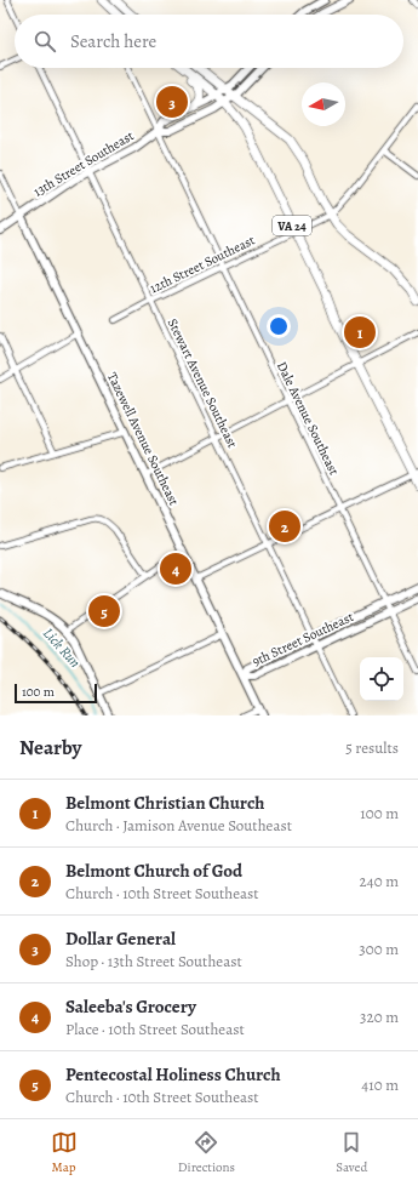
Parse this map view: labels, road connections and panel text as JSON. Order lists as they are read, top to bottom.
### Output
{
  "streets": {
    "main road": ["VA 24"],
    "street": [
      "13th Street Southeast",
      "12th Street Southeast",
      "Stewart Avenue Southeast",
      "Dale Avenue Southeast",
      "Tazewell Avenue Southeast",
      "9th Street Southeast"
    ]
  },
  "crossings": [
    ["13th Street Southeast", "VA 24"],
    ["13th Street Southeast", "Stewart Avenue Southeast"],
    ["13th Street Southeast", "Dale Avenue Southeast"],
    ["13th Street Southeast", "Tazewell Avenue Southeast"],
    ["VA 24", "12th Street Southeast"],
    ["12th Street Southeast", "Stewart Avenue Southeast"],
    ["12th Street Southeast", "Dale Avenue Southeast"],
    ["Stewart Avenue Southeast", "9th Street Southeast"],
    ["Dale Avenue Southeast", "9th Street Southeast"],
    ["Tazewell Avenue Southeast", "9th Street Southeast"]
  ],
  "water": ["Lick Run"],
  "scale_bar": "100 m",
  "north": "left",
  "page": {
    "search": "Search here",
    "pins": [
      "3",
      "1",
      "2",
      "4",
      "5"
    ],
    "scale": "100 m",
    "heading": ["Nearby", "5 results"],
    "list": [
      {
        "mark": "1",
        "name": "Belmont Christian Church",
        "note": "Church · Jamison Avenue Southeast",
        "value": "100 m"
      },
      {
        "mark": "2",
        "name": "Belmont Church of God",
        "note": "Church · 10th Street Southeast",
        "value": "240 m"
      },
      {
        "mark": "3",
        "name": "Dollar General",
        "note": "Shop · 13th Street Southeast",
        "value": "300 m"
      },
      {
        "mark": "4",
        "name": "Saleeba's Grocery",
        "note": "Place · 10th Street Southeast",
        "value": "320 m"
      },
      {
        "mark": "5",
        "name": "Pentecostal Holiness Church",
        "note": "Church · 10th Street Southeast",
        "value": "410 m"
      }
    ],
    "nav": ["Map", "Directions", "Saved"]
  }
}
